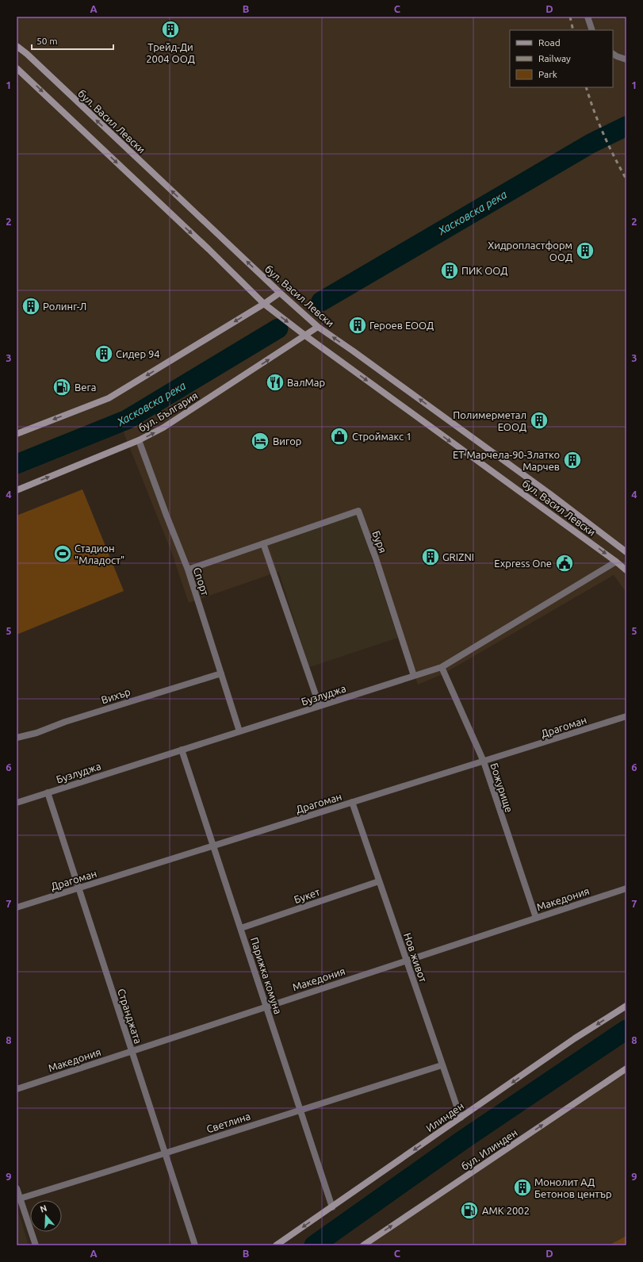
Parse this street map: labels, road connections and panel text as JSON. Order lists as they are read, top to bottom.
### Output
{
  "streets": {
    "main road": [
      "бул. Васил Левски",
      "бул. България",
      "Илинден",
      "бул. Илинден"
    ],
    "street": [
      "Буря",
      "Спорт",
      "Бузлуджа",
      "Вихър",
      "Драгоман",
      "Божурище",
      "Букет",
      "Македония",
      "Нов живот",
      "Парижка комуна",
      "Странджата",
      "Светлина"
    ]
  },
  "crossings": [
    ["бул. Васил Левски", "бул. България"],
    ["бул. Васил Левски", "Бузлуджа"],
    ["бул. България", "Спорт"],
    ["Буря", "Спорт"],
    ["Буря", "Бузлуджа"],
    ["Спорт", "Бузлуджа"],
    ["Спорт", "Вихър"],
    ["Бузлуджа", "Божурище"],
    ["Бузлуджа", "Парижка комуна"],
    ["Бузлуджа", "Странджата"],
    ["Драгоман", "Божурище"],
    ["Драгоман", "Нов живот"],
    ["Драгоман", "Парижка комуна"],
    ["Драгоман", "Странджата"],
    ["Божурище", "Македония"],
    ["Букет", "Нов живот"],
    ["Букет", "Парижка комуна"],
    ["Македония", "Нов живот"],
    ["Македония", "Парижка комуна"],
    ["Македония", "Странджата"],
    ["Нов живот", "Илинден"],
    ["Нов живот", "Светлина"],
    ["Парижка комуна", "Илинден"],
    ["Парижка комуна", "Светлина"],
    ["Странджата", "Светлина"]
  ],
  "one_way": ["Илинден", "бул. Илинден"],
  "water": ["Хасковска река"],
  "places": {
    "building": [
      "Трейд-Ди 2004 ООД",
      "Хидропластформ ООД",
      "ПИК ООД",
      "Ролинг-Л",
      "Героев ЕООД",
      "Сидер 94",
      "Полимерметал ЕООД",
      "ЕТ Марчела-90-Златко Марчев",
      "GRIZNI",
      "Монолит АД Бетонов център"
    ],
    "restaurant": ["ВалМар"],
    "fuel station": ["Вега", "АМК 2002"],
    "shop": ["Строймакс 1"],
    "hotel": ["Вигор"],
    "sports": ["Стадион \"Младост\""],
    "public building": ["Express One"]
  },
  "legend": ["Road", "Railway", "Park"],
  "scale_bar": "50 m",
  "north": "top",
  "grid": {
    "columns": [
      "A",
      "B",
      "C",
      "D"
    ],
    "rows": [
      "1",
      "2",
      "3",
      "4",
      "5",
      "6",
      "7",
      "8",
      "9"
    ]
  }
}
